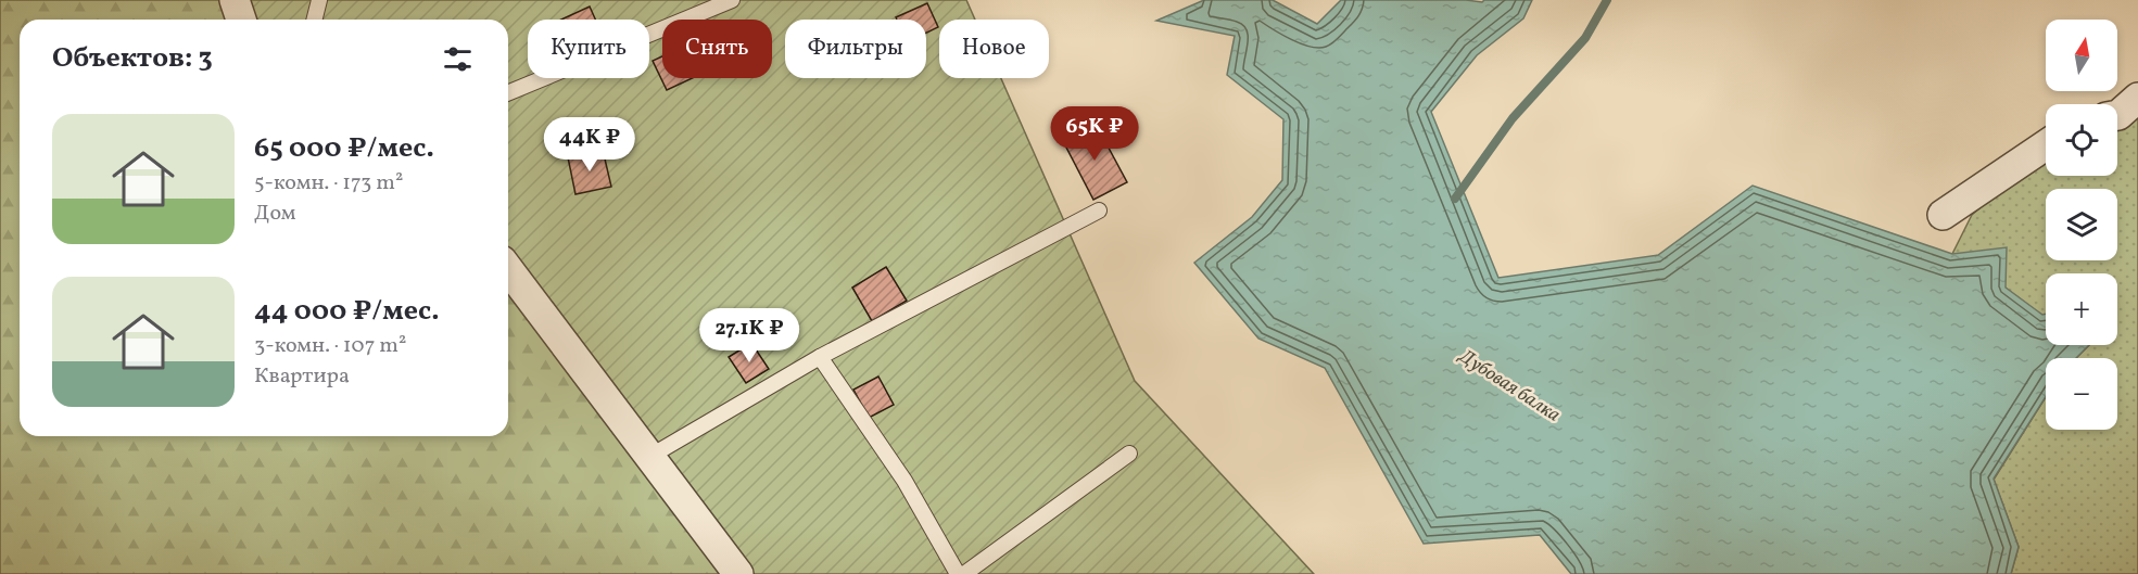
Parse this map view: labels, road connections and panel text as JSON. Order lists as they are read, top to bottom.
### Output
{
  "water": ["Дубовая балка"],
  "north": "top",
  "page": {
    "map_buttons": ["+", "−"],
    "chip": [
      "Купить",
      "Снять",
      "Фильтры",
      "Новое"
    ],
    "heading": "Объектов: 3",
    "list": [
      {
        "name": "65 000 ₽/мес.",
        "note": "5-комн. · 173 m² · Дом"
      },
      {
        "name": "44 000 ₽/мес.",
        "note": "3-комн. · 107 m² · Квартира"
      }
    ],
    "price": ["65K ₽", "44K ₽", "27.1K ₽"]
  }
}
